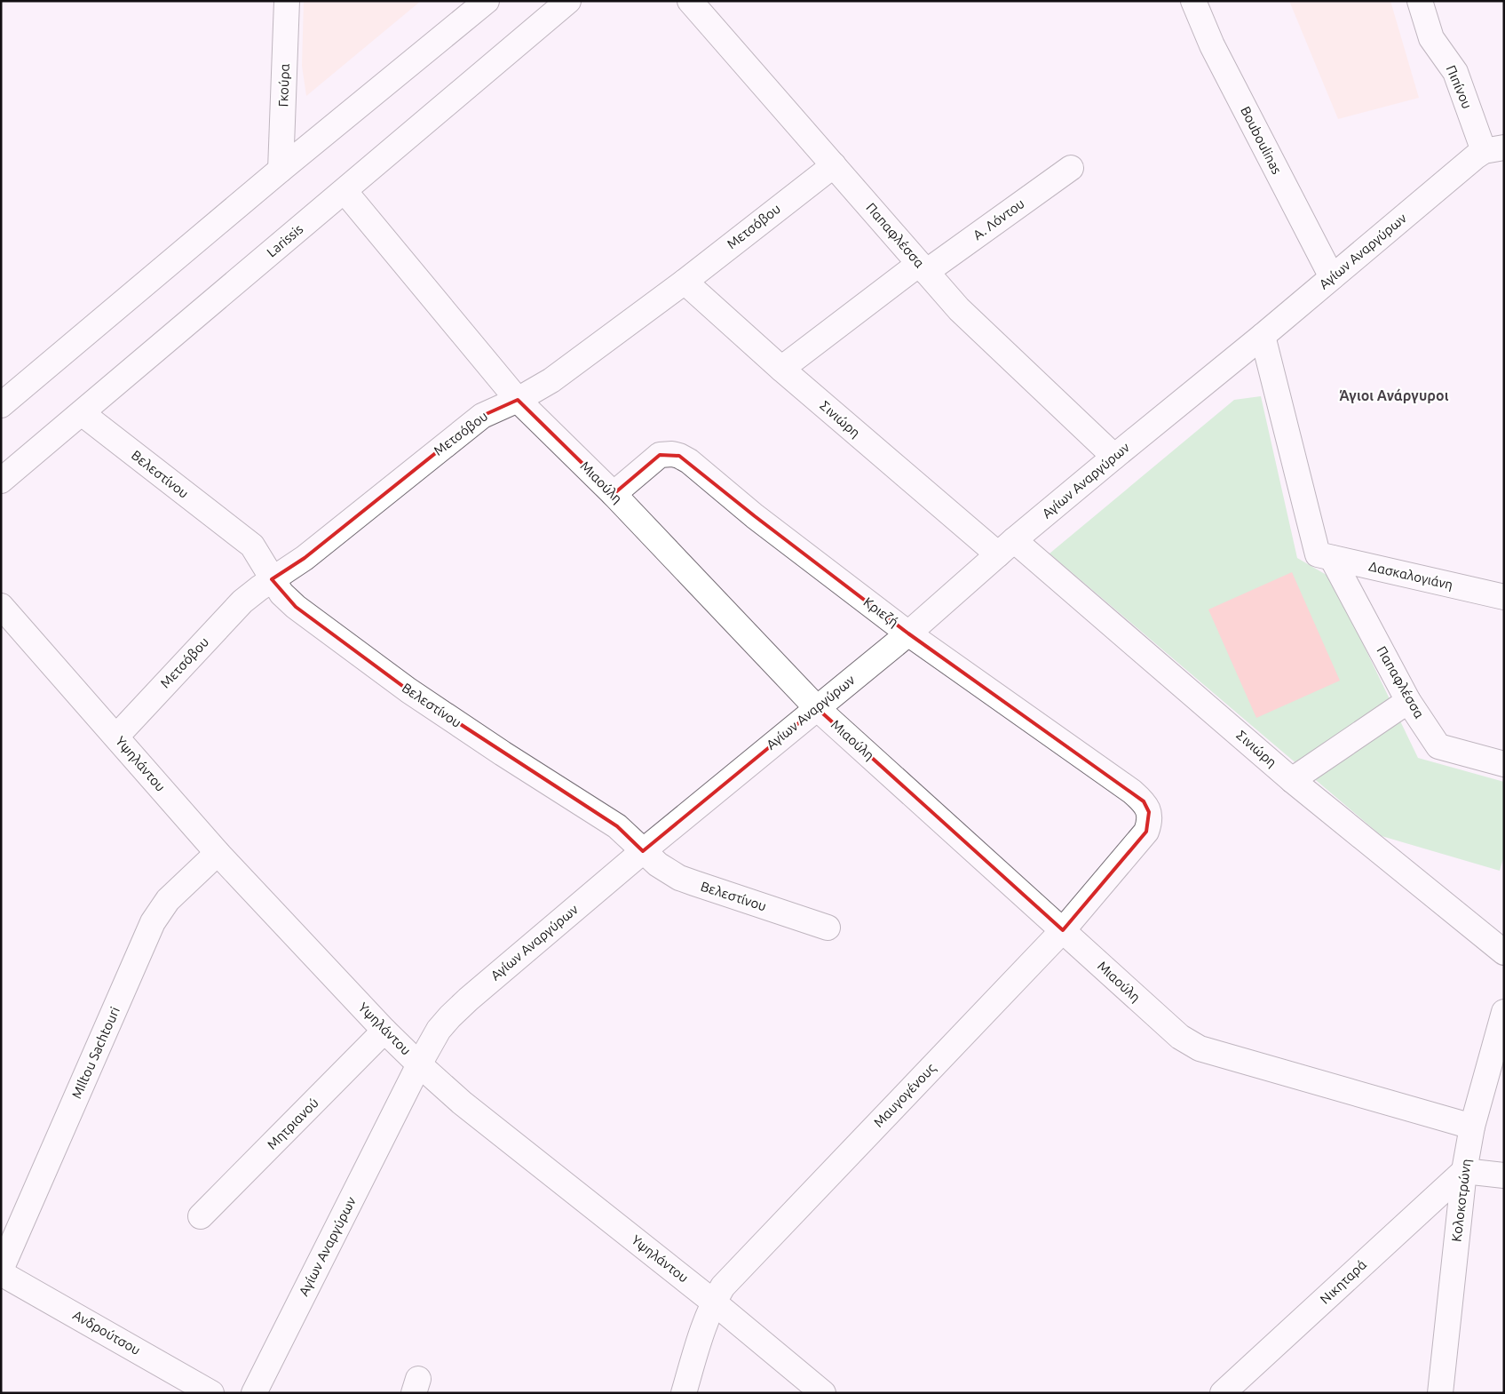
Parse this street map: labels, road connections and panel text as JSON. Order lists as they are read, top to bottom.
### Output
{
  "streets": {
    "street": [
      "Γκούρα",
      "Πιπίνου",
      "Bouboulinas",
      "Α. Λόντου",
      "Μετσόβου",
      "Παπαφλέσσα",
      "Larissis",
      "Αγίων Αναργύρων",
      "Σινιώρη",
      "Βελεστίνου",
      "Μιαούλη",
      "Δασκαλογιάνη",
      "Κριεζή",
      "Υψηλάντου",
      "MIltou Sachtouri",
      "Μαυγογένους",
      "Μητριανού",
      "Κολοκοτρώνη",
      "Νικηταρά",
      "Ανδρούτσου"
    ]
  },
  "crossings": [
    ["Πιπίνου", "Αγίων Αναργύρων"],
    ["Bouboulinas", "Αγίων Αναργύρων"],
    ["Α. Λόντου", "Παπαφλέσσα"],
    ["Α. Λόντου", "Σινιώρη"],
    ["Μετσόβου", "Παπαφλέσσα"],
    ["Μετσόβου", "Σινιώρη"],
    ["Μετσόβου", "Βελεστίνου"],
    ["Μετσόβου", "Μιαούλη"],
    ["Μετσόβου", "Υψηλάντου"],
    ["Παπαφλέσσα", "Αγίων Αναργύρων"],
    ["Παπαφλέσσα", "Δασκαλογιάνη"],
    ["Larissis", "Βελεστίνου"],
    ["Larissis", "Μιαούλη"],
    ["Αγίων Αναργύρων", "Σινιώρη"],
    ["Αγίων Αναργύρων", "Βελεστίνου"],
    ["Αγίων Αναργύρων", "Μιαούλη"],
    ["Αγίων Αναργύρων", "Κριεζή"],
    ["Αγίων Αναργύρων", "Υψηλάντου"],
    ["Μιαούλη", "Κριεζή"],
    ["Μιαούλη", "Μαυγογένους"],
    ["Μιαούλη", "Κολοκοτρώνη"],
    ["Κριεζή", "Μαυγογένους"],
    ["Υψηλάντου", "MIltou Sachtouri"],
    ["Υψηλάντου", "Μαυγογένους"],
    ["Υψηλάντου", "Μητριανού"],
    ["MIltou Sachtouri", "Ανδρούτσου"],
    ["Κολοκοτρώνη", "Νικηταρά"]
  ],
  "districts": ["Άγιοι Ανάργυροι"]
}
